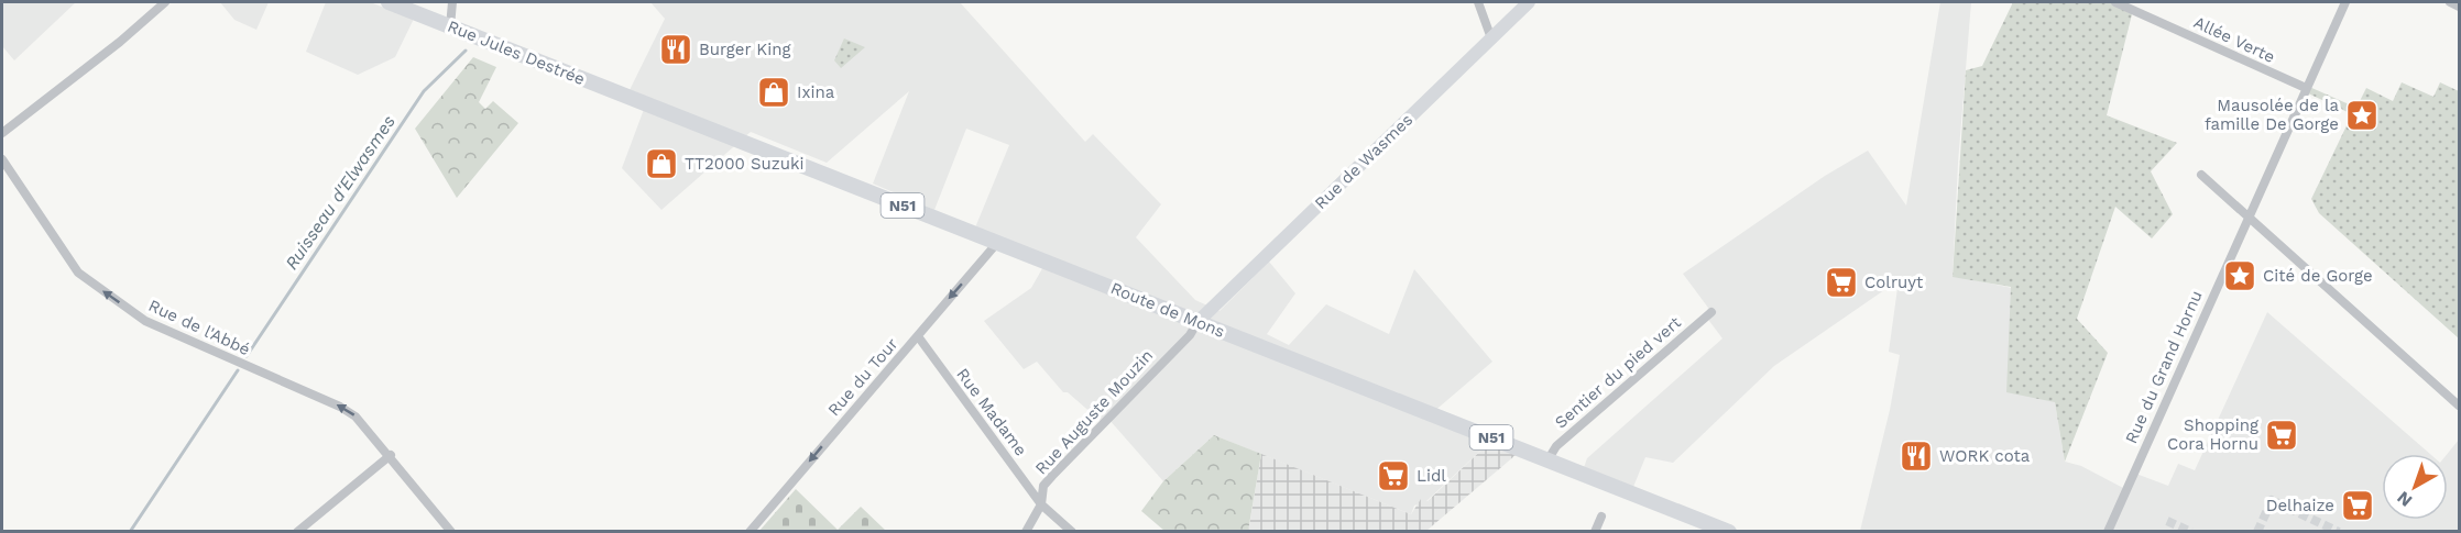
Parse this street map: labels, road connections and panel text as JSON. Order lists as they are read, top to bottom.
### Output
{
  "streets": {
    "main road": ["Rue Jules Destrée", "N51", "Route de Mons"],
    "street": [
      "Allée Verte",
      "Rue de Wasmes",
      "Rue de l'Abbé",
      "Rue du Grand Hornu",
      "Sentier du pied vert",
      "Rue du Tour",
      "Rue Madame",
      "Rue Auguste Mouzin"
    ]
  },
  "crossings": [
    ["Allée Verte", "Rue du Grand Hornu"],
    ["Rue Jules Destrée", "Route de Mons"],
    ["Rue de Wasmes", "Route de Mons"],
    ["Rue de Wasmes", "Rue Auguste Mouzin"],
    ["Route de Mons", "Sentier du pied vert"],
    ["Route de Mons", "Rue du Tour"],
    ["Route de Mons", "Rue Auguste Mouzin"],
    ["Rue du Tour", "Rue Madame"],
    ["Rue Madame", "Rue Auguste Mouzin"]
  ],
  "one_way": ["Rue de l'Abbé", "Rue du Tour"],
  "water": ["Ruisseau d'Elwasmes"],
  "places": {
    "restaurant": ["Burger King", "WORK cota"],
    "shop": ["Ixina", "TT2000 Suzuki"],
    "place": ["Mausolée de la famille De Gorge", "Cité de Gorge"],
    "supermarket": [
      "Colruyt",
      "Shopping Cora Hornu",
      "Lidl",
      "Delhaize"
    ]
  },
  "north": "bottom left"
}
